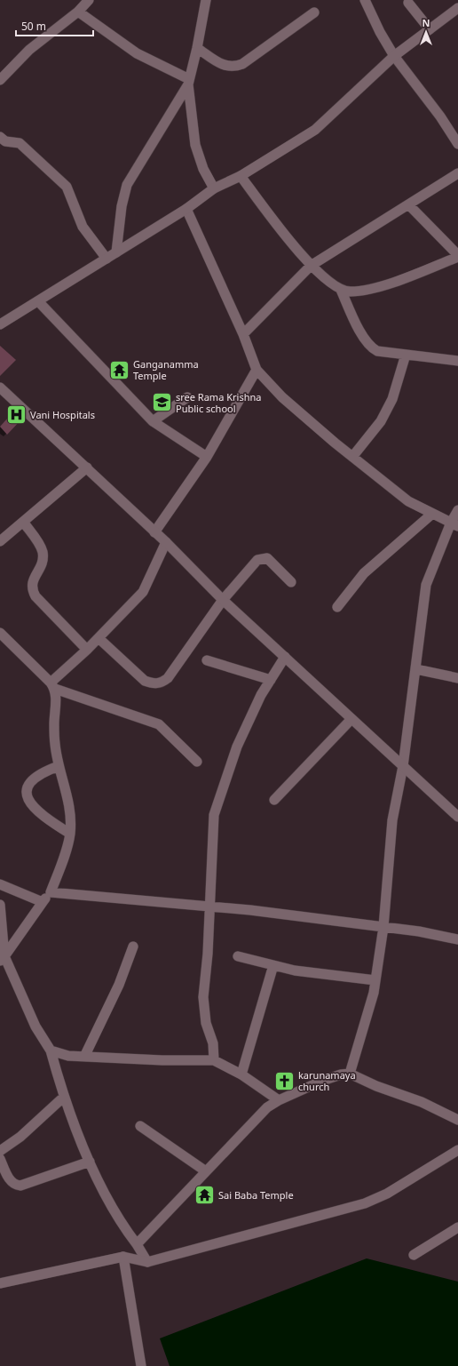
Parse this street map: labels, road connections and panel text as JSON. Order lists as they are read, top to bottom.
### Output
{
  "places": {
    "temple": ["Ganganamma Temple", "Sai Baba Temple"],
    "school or university": ["sree Rama Krishna Public school"],
    "hospital": ["Vani Hospitals"],
    "church": ["karunamaya church"]
  },
  "scale_bar": "50 m",
  "north": "top"
}
